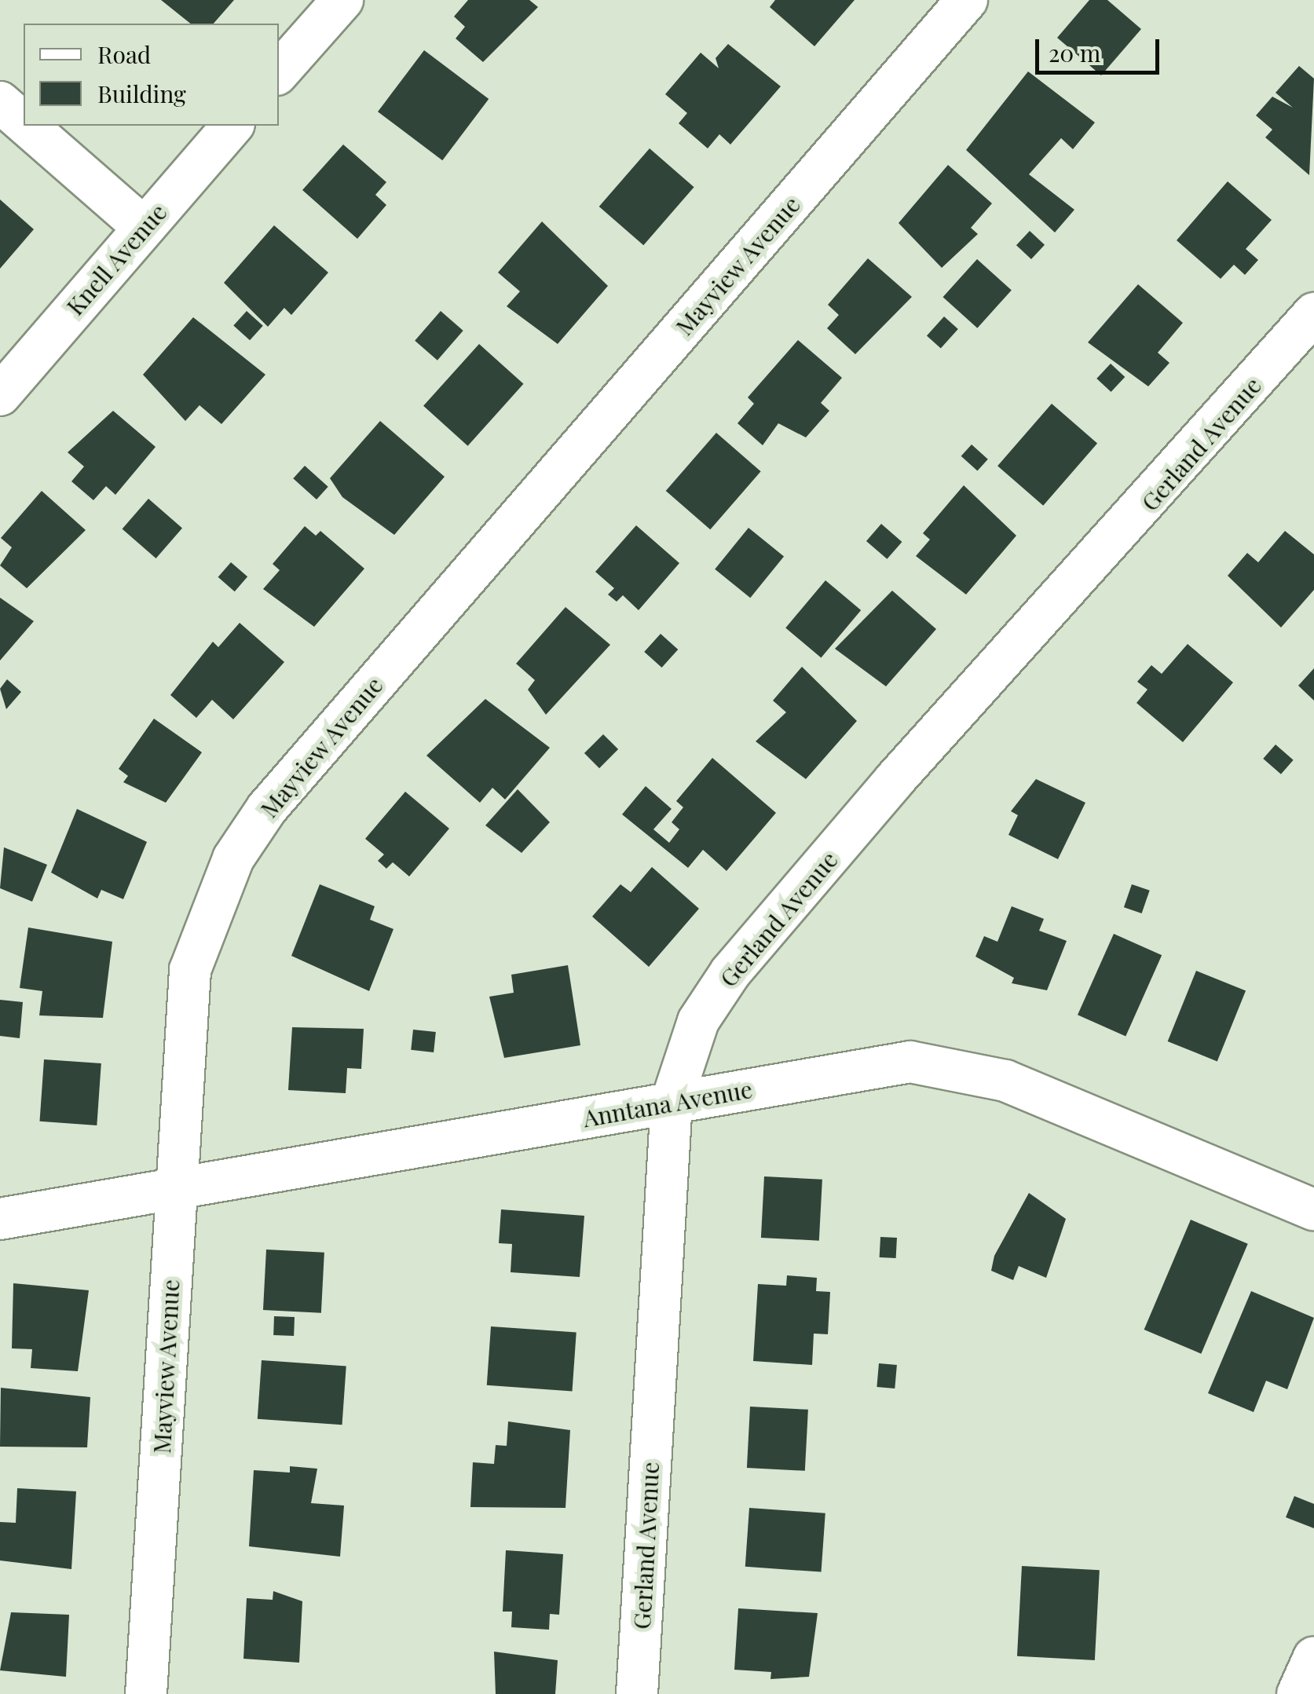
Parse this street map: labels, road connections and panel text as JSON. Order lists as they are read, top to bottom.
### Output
{
  "streets": {
    "street": [
      "Knell Avenue",
      "Mayview Avenue",
      "Gerland Avenue",
      "Anntana Avenue"
    ]
  },
  "crossings": [
    ["Mayview Avenue", "Anntana Avenue"],
    ["Gerland Avenue", "Anntana Avenue"]
  ],
  "legend": ["Road", "Building"],
  "scale_bar": "20 m"
}
